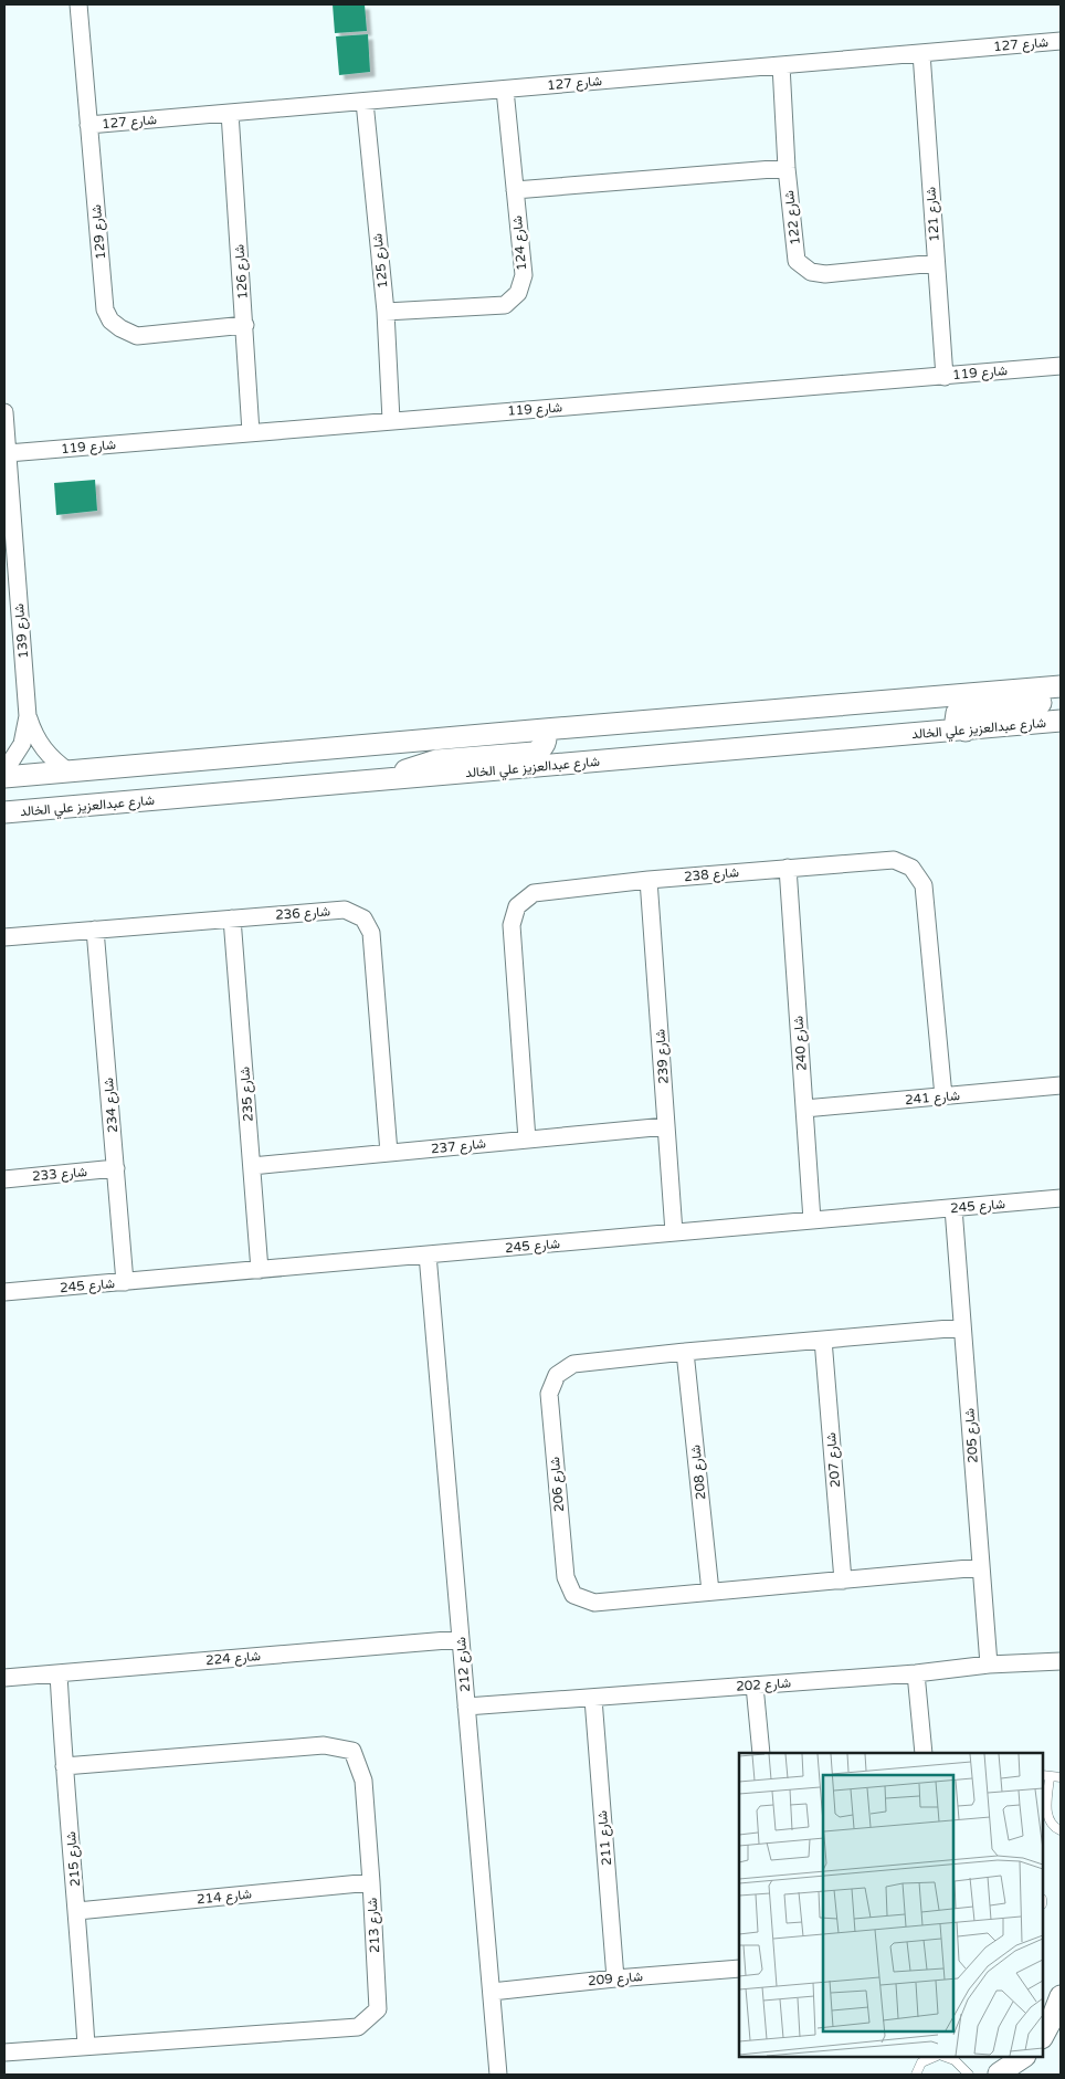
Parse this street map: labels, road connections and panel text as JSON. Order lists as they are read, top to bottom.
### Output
{
  "streets": {
    "street": [
      "شارع 127",
      "شارع 121",
      "شارع 122",
      "شارع 129",
      "شارع 124",
      "شارع 125",
      "شارع 126",
      "شارع 119",
      "شارع 139",
      "شارع عبدالعزيز علي الخالد",
      "شارع 238",
      "شارع 236",
      "شارع 240",
      "شارع 239",
      "شارع 235",
      "شارع 241",
      "شارع 234",
      "شارع 237",
      "شارع 233",
      "شارع 245",
      "شارع 205",
      "شارع 207",
      "شارع 208",
      "شارع 206",
      "شارع 224",
      "شارع 212",
      "شارع 202",
      "شارع 211",
      "شارع 215",
      "شارع 214",
      "شارع 213",
      "شارع 209"
    ]
  },
  "crossings": [
    ["شارع 127", "شارع 121"],
    ["شارع 127", "شارع 122"],
    ["شارع 127", "شارع 129"],
    ["شارع 127", "شارع 124"],
    ["شارع 127", "شارع 125"],
    ["شارع 127", "شارع 126"],
    ["شارع 121", "شارع 122"],
    ["شارع 121", "شارع 119"],
    ["شارع 129", "شارع 126"],
    ["شارع 124", "شارع 125"],
    ["شارع 125", "شارع 119"],
    ["شارع 126", "شارع 119"],
    ["شارع 119", "شارع 139"],
    ["شارع 238", "شارع 240"],
    ["شارع 238", "شارع 239"],
    ["شارع 238", "شارع 241"],
    ["شارع 238", "شارع 237"],
    ["شارع 236", "شارع 235"],
    ["شارع 236", "شارع 234"],
    ["شارع 236", "شارع 237"],
    ["شارع 240", "شارع 241"],
    ["شارع 240", "شارع 245"],
    ["شارع 239", "شارع 237"],
    ["شارع 239", "شارع 245"],
    ["شارع 235", "شارع 237"],
    ["شارع 235", "شارع 245"],
    ["شارع 234", "شارع 233"],
    ["شارع 234", "شارع 245"],
    ["شارع 245", "شارع 205"],
    ["شارع 245", "شارع 212"],
    ["شارع 205", "شارع 206"],
    ["شارع 205", "شارع 202"],
    ["شارع 207", "شارع 206"],
    ["شارع 208", "شارع 206"],
    ["شارع 224", "شارع 212"],
    ["شارع 224", "شارع 215"],
    ["شارع 212", "شارع 202"],
    ["شارع 212", "شارع 209"],
    ["شارع 202", "شارع 211"],
    ["شارع 211", "شارع 209"],
    ["شارع 215", "شارع 214"],
    ["شارع 215", "شارع 213"],
    ["شارع 214", "شارع 213"]
  ]
}
